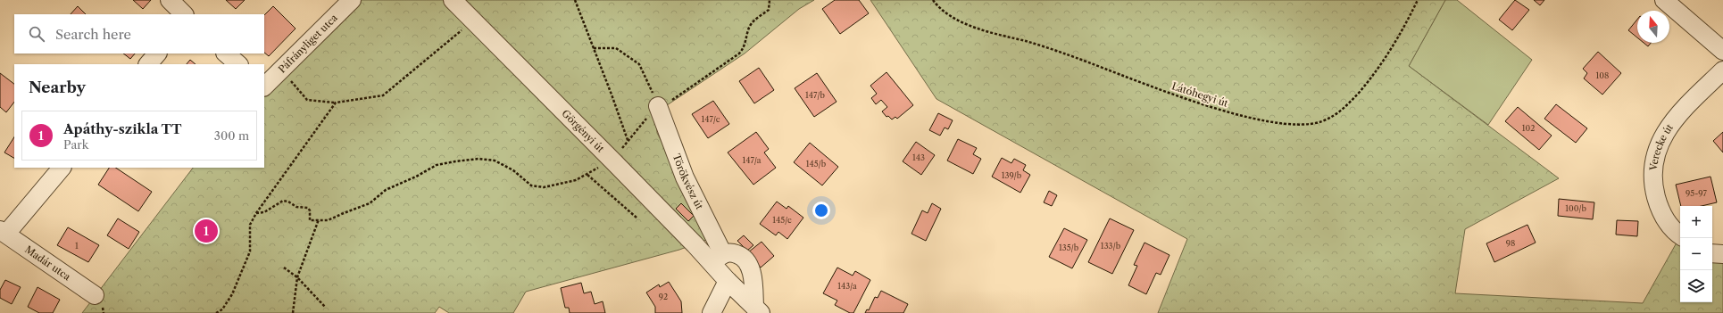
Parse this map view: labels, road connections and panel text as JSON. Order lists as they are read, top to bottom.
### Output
{
  "streets": {
    "street": [
      "Páfrányliget utca",
      "Görgényi út",
      "Verecke út",
      "Törökvész út",
      "Madár utca"
    ],
    "path": ["Látóhegyi út"]
  },
  "crossings": [
    ["Görgényi út", "Törökvész út"]
  ],
  "house_numbers": [
    "108",
    "147/b",
    "147/c",
    "102",
    "143",
    "147/a",
    "145/b",
    "139/b",
    "95-97",
    "100/b",
    "145/c",
    "98",
    "1",
    "133/b",
    "135/b",
    "143/a",
    "92"
  ],
  "north": "top",
  "page": {
    "search": "Search here",
    "heading": "Nearby",
    "list": [
      {
        "mark": "1",
        "name": "Apáthy-szikla TT",
        "note": "Park",
        "value": "300 m"
      }
    ],
    "map_buttons": ["+", "−"],
    "pins": "1"
  }
}
